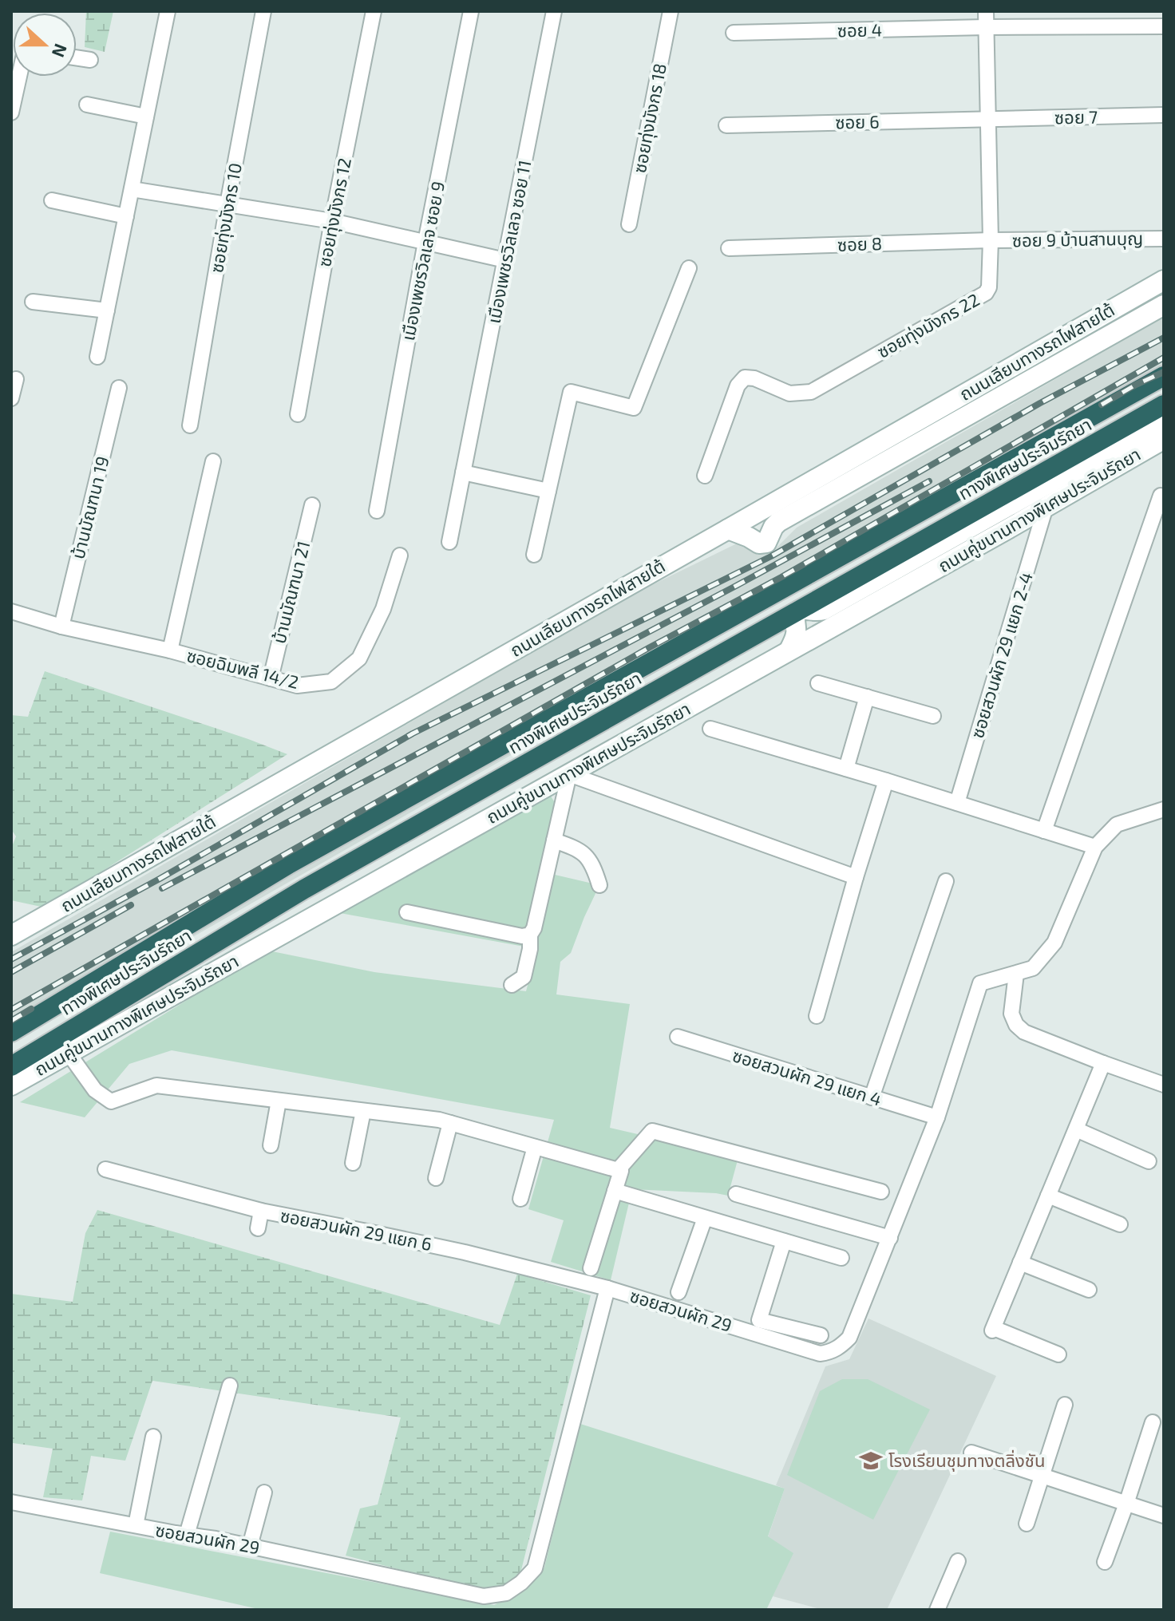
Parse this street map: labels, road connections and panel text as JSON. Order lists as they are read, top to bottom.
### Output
{
  "streets": {
    "highway": ["ทางพิเศษประจิมรัถยา"],
    "main road": ["ถนนเลียบทางรถไฟสายใต้", "ถนนคู่ขนานทางพิเศษประจิมรัถยา"],
    "street": [
      "ซอย 4",
      "ซอย 7",
      "ซอยทุ่งมังกร 18",
      "ซอย 6",
      "ซอยทุ่งมังกร 12",
      "ซอยทุ่งมังกร 10",
      "ซอย 9 บ้านสานบุญ",
      "เมืองเพชรวิลเลจ ซอย 11",
      "ซอย 8",
      "เมืองเพชรวิลเลจ ซอย 9",
      "ซอยทุ่งมังกร 22",
      "บ้านมัณฑนา 19",
      "บ้านมัณฑนา 21",
      "ซอยสวนผัก 29 แยก 2-4",
      "ซอยฉิมพลี 14/2",
      "ซอยสวนผัก 29 แยก 4",
      "ซอยสวนผัก 29 แยก 6",
      "ซอยสวนผัก 29"
    ]
  },
  "crossings": [
    ["ซอย 4", "ซอยทุ่งมังกร 22"],
    ["ซอย 7", "ซอย 6"],
    ["ซอย 7", "ซอยทุ่งมังกร 22"],
    ["ซอย 6", "ซอยทุ่งมังกร 22"],
    ["ซอย 9 บ้านสานบุญ", "ซอย 8"],
    ["ซอย 9 บ้านสานบุญ", "ซอยทุ่งมังกร 22"],
    ["ซอย 8", "ซอยทุ่งมังกร 22"],
    ["บ้านมัณฑนา 19", "ซอยฉิมพลี 14/2"],
    ["ถนนคู่ขนานทางพิเศษประจิมรัถยา", "ซอยสวนผัก 29 แยก 2-4"],
    ["บ้านมัณฑนา 21", "ซอยฉิมพลี 14/2"],
    ["ซอยสวนผัก 29 แยก 4", "ซอยสวนผัก 29"],
    ["ซอยสวนผัก 29 แยก 6", "ซอยสวนผัก 29"]
  ],
  "places": {
    "school or university": ["โรงเรียนชุมทางตลิ่งชัน"]
  },
  "north": "right"
}
